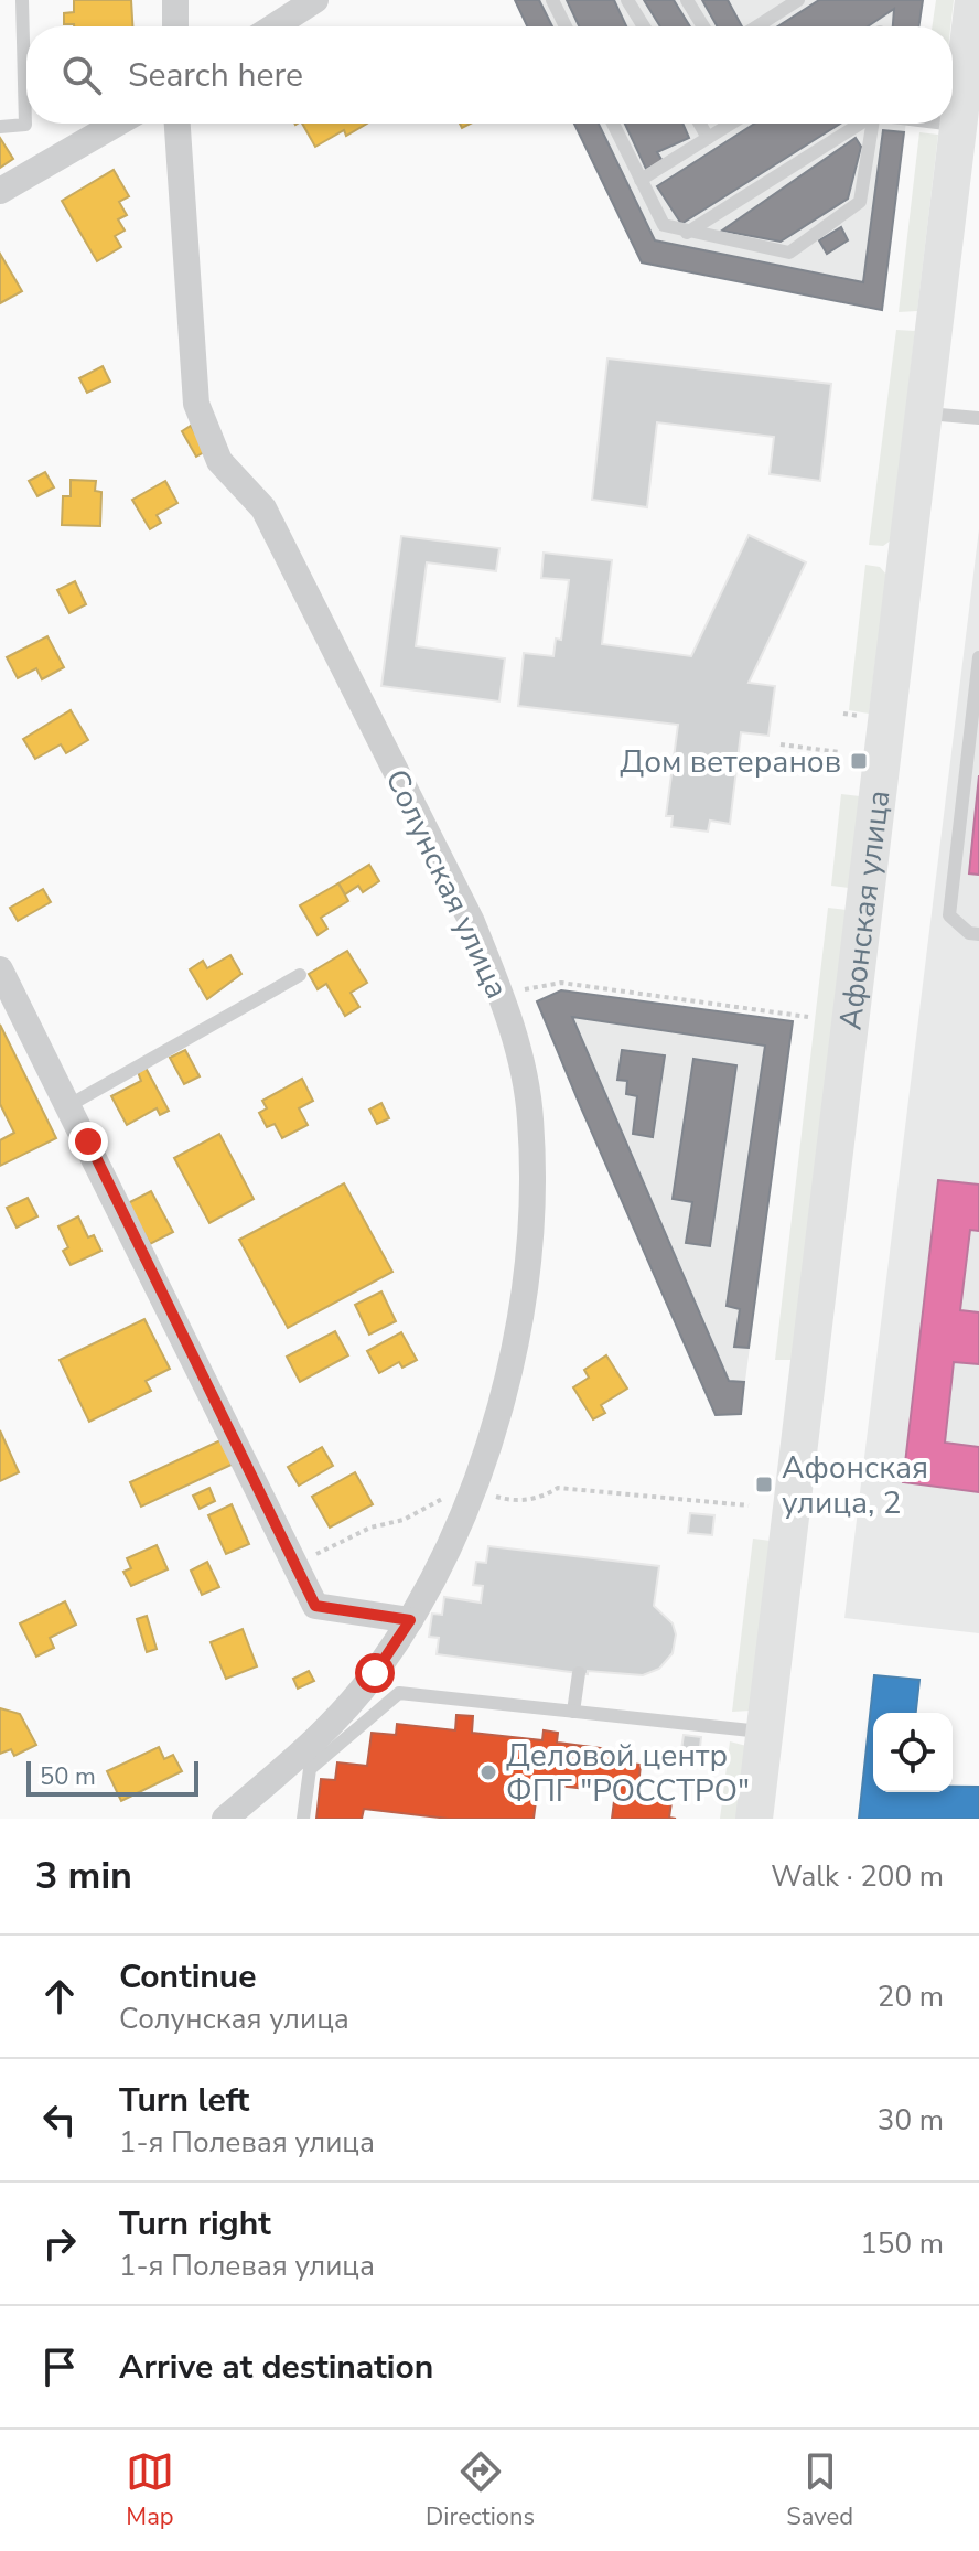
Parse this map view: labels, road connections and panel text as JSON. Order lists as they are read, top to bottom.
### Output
{
  "streets": {
    "street": ["Солунская улица", "Афонская улица"]
  },
  "places": {
    "transit": ["Дом ветеранов", "Афонская улица, 2"],
    "other": ["Деловой центр ФПГ \"РОССТРО\""]
  },
  "scale_bar": "50 m",
  "page": {
    "search": "Search here",
    "scale": "50 m",
    "heading": ["3 min", "Walk · 200 m"],
    "list": [
      ["Continue", "Солунская улица", "20 m"],
      ["Turn left", "1-я Полевая улица", "30 m"],
      ["Turn right", "1-я Полевая улица", "150 m"],
      "Arrive at destination"
    ],
    "nav": ["Map", "Directions", "Saved"]
  }
}
